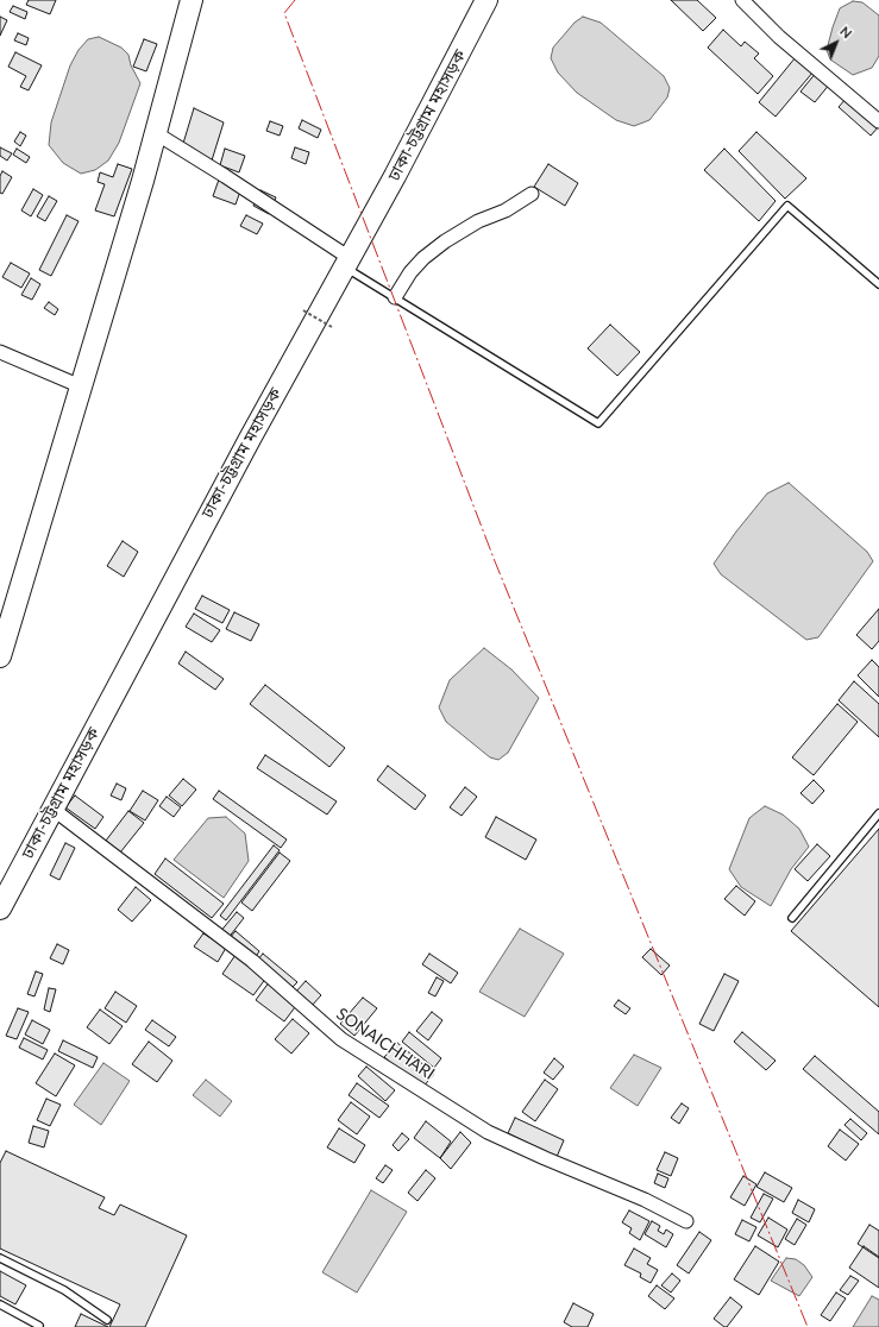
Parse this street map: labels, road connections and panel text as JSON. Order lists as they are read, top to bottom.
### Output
{
  "streets": {
    "highway": ["ঢাকা-চট্টগ্রাম মহাসড়ক"],
    "street": ["SONAICHHARI"]
  },
  "crossings": [
    ["ঢাকা-চট্টগ্রাম মহাসড়ক", "SONAICHHARI"]
  ],
  "north": "top right"
}
